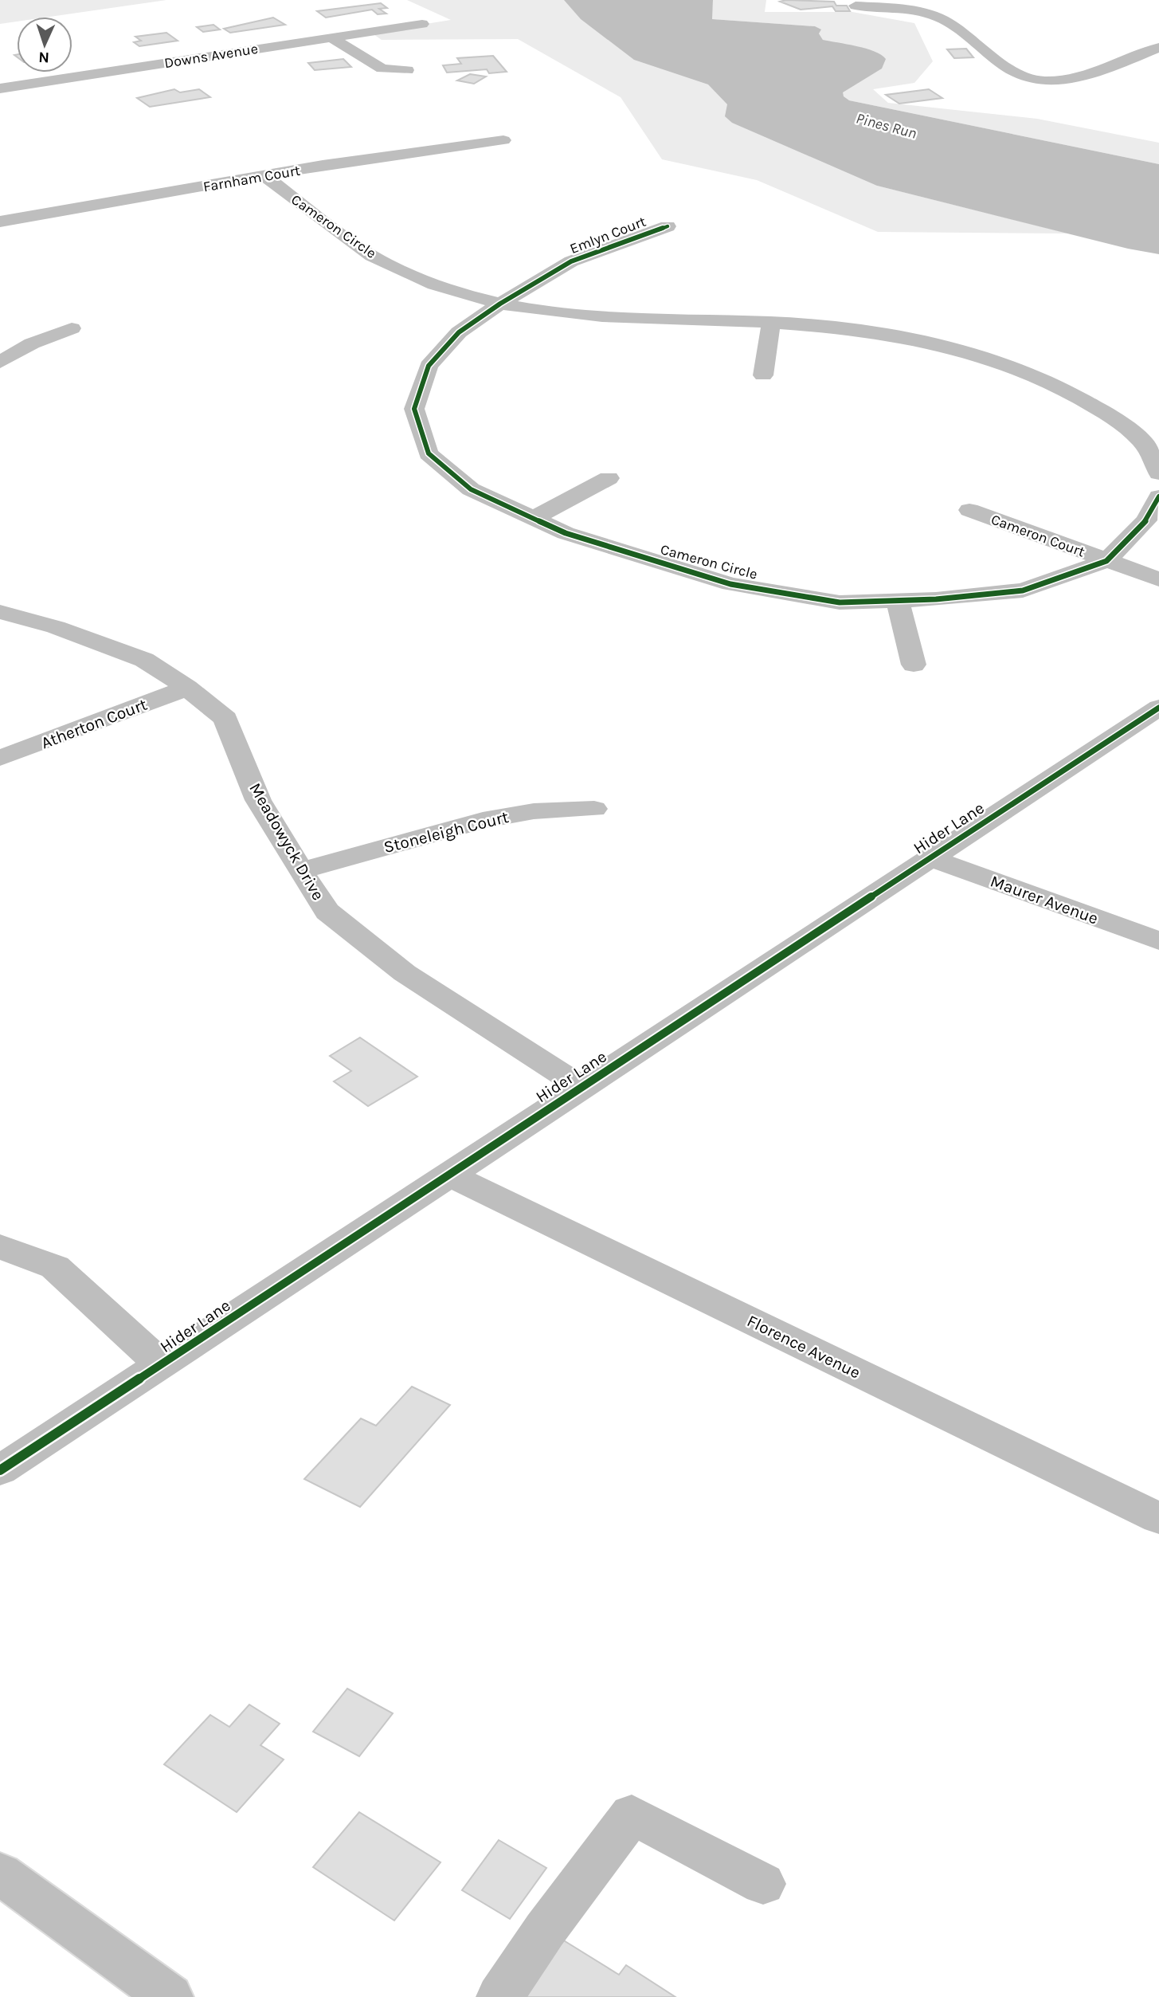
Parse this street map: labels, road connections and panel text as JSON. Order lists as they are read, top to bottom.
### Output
{
  "streets": {
    "street": [
      "Downs Avenue",
      "Farnham Court",
      "Cameron Circle",
      "Emlyn Court",
      "Cameron Court",
      "Atherton Court",
      "Hider Lane",
      "Stoneleigh Court",
      "Meadowyck Drive",
      "Maurer Avenue",
      "Florence Avenue"
    ]
  },
  "crossings": [
    ["Farnham Court", "Cameron Circle"],
    ["Cameron Circle", "Emlyn Court"],
    ["Cameron Circle", "Cameron Court"],
    ["Atherton Court", "Meadowyck Drive"],
    ["Hider Lane", "Meadowyck Drive"],
    ["Hider Lane", "Maurer Avenue"],
    ["Hider Lane", "Florence Avenue"],
    ["Stoneleigh Court", "Meadowyck Drive"]
  ],
  "water": ["Pines Run"],
  "north": "bottom"
}
